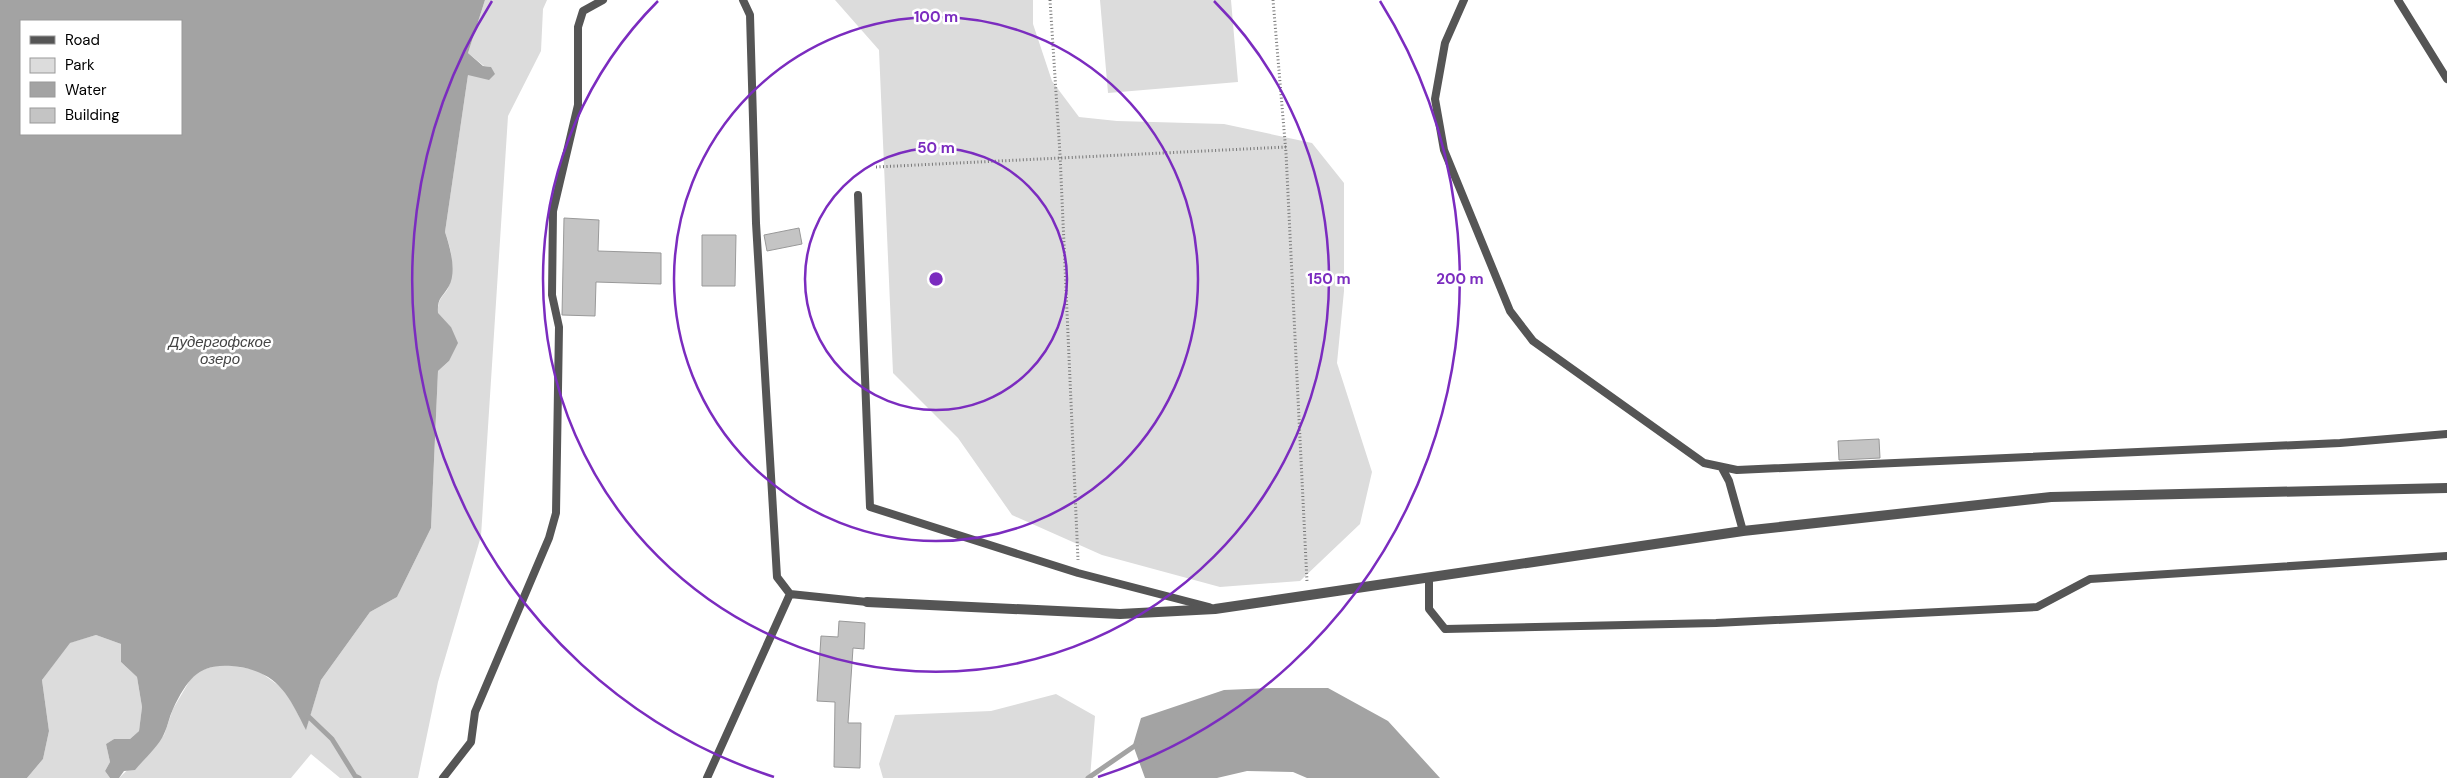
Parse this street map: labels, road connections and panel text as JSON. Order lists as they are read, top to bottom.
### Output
{
  "water": ["Дудергофское озеро"],
  "legend": [
    "Road",
    "Park",
    "Water",
    "Building"
  ],
  "rings": [
    "100 m",
    "50 m",
    "150 m",
    "200 m"
  ]
}
